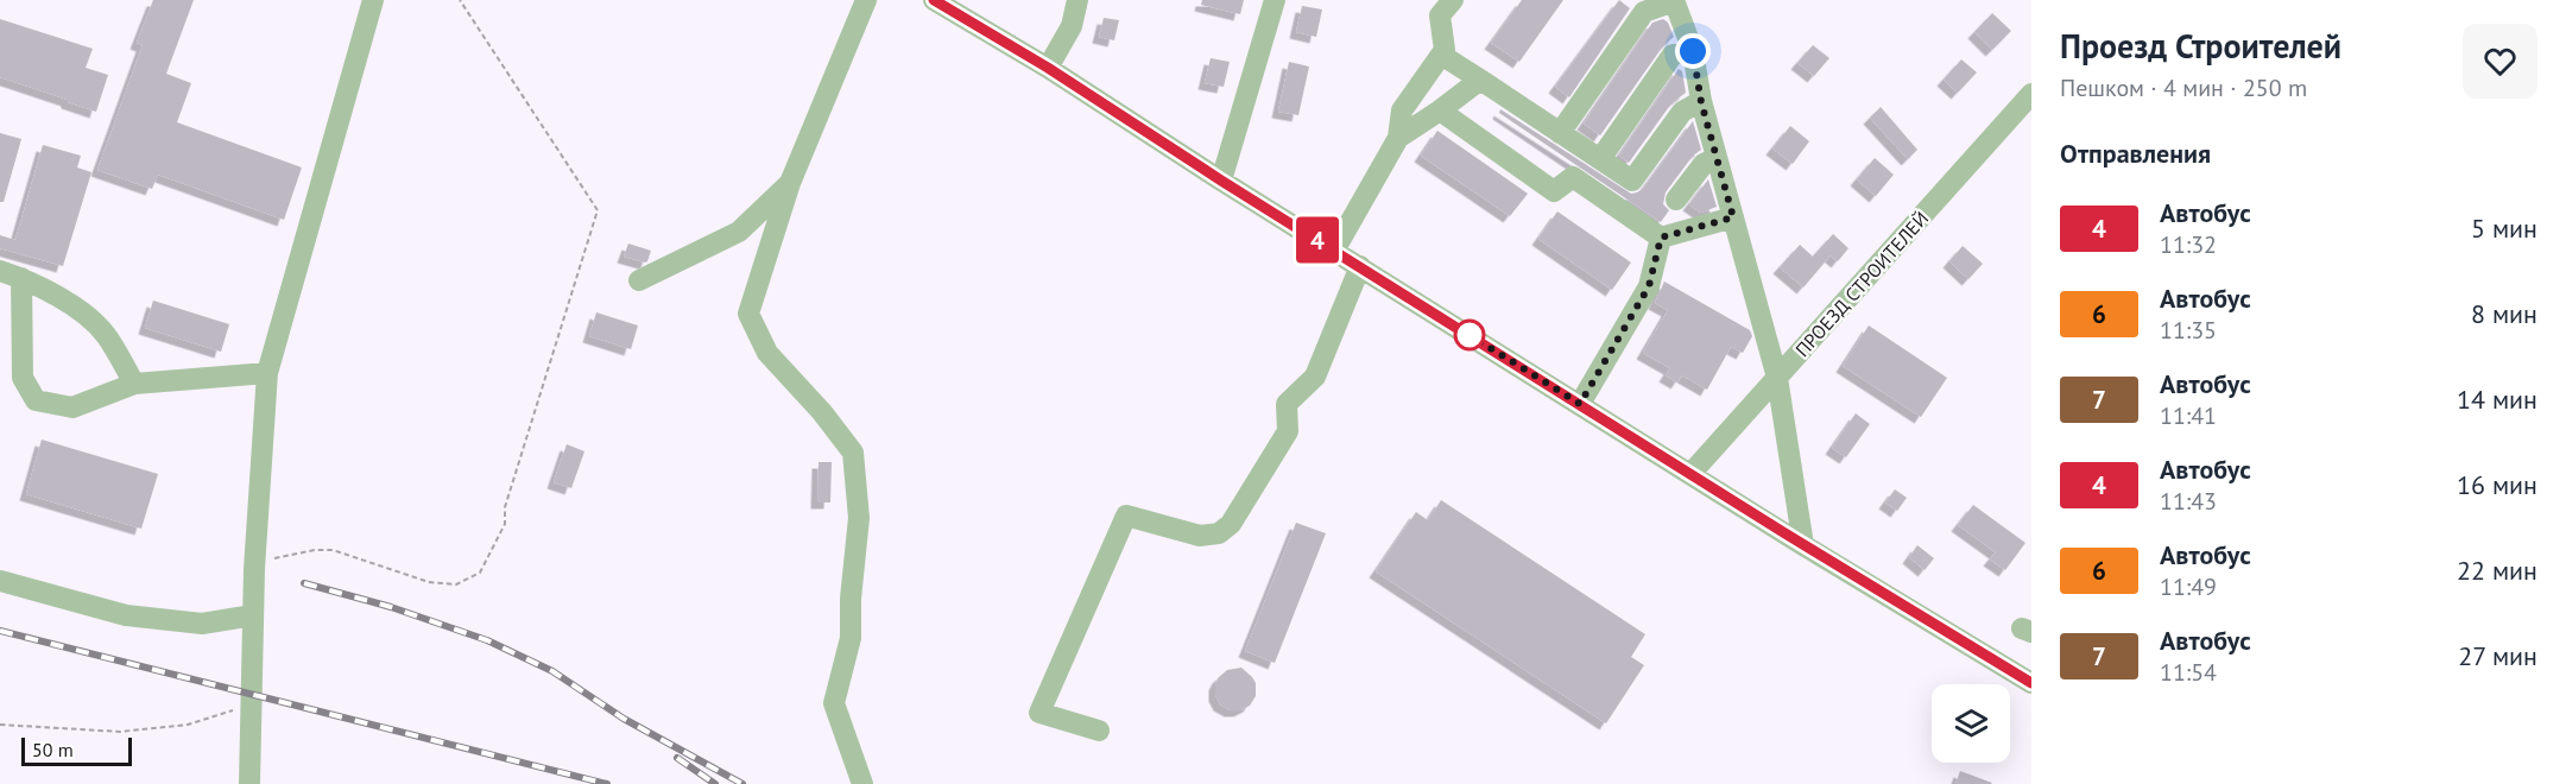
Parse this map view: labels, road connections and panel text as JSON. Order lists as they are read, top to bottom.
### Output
{
  "streets": {
    "street": ["ПРОЕЗД СТРОИТЕЛЕЙ"]
  },
  "lines": ["bus line 4"],
  "scale_bar": "50 m",
  "page": {
    "on_map": "4",
    "heading": [
      ["Проезд Строителей", "Пешком · 4 мин · 250 m"],
      "Отправления"
    ],
    "list": [
      {
        "mark": "4",
        "name": "Автобус",
        "note": "11:32",
        "value": "5 мин"
      },
      {
        "mark": "6",
        "name": "Автобус",
        "note": "11:35",
        "value": "8 мин"
      },
      {
        "mark": "7",
        "name": "Автобус",
        "note": "11:41",
        "value": "14 мин"
      },
      {
        "mark": "4",
        "name": "Автобус",
        "note": "11:43",
        "value": "16 мин"
      },
      {
        "mark": "6",
        "name": "Автобус",
        "note": "11:49",
        "value": "22 мин"
      },
      {
        "mark": "7",
        "name": "Автобус",
        "note": "11:54",
        "value": "27 мин"
      }
    ],
    "scale": "50 m"
  }
}
